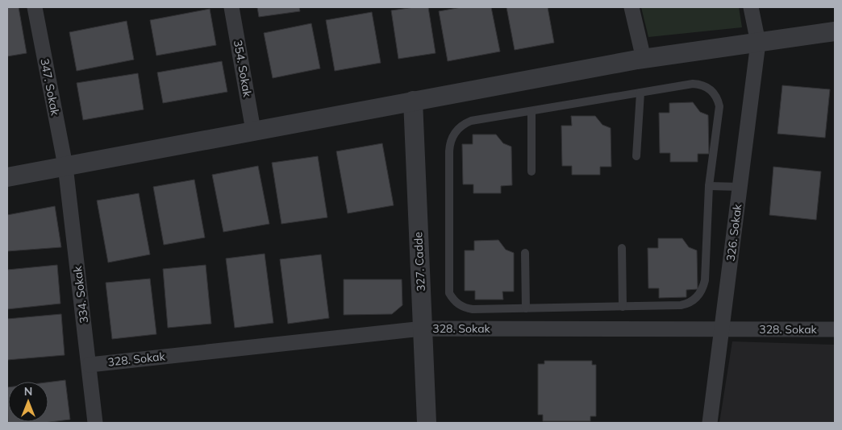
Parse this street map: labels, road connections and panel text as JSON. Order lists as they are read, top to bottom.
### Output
{
  "streets": {
    "street": [
      "354. Sokak",
      "347. Sokak",
      "326. Sokak",
      "327. Cadde",
      "334. Sokak",
      "328. Sokak"
    ]
  },
  "crossings": [
    ["347. Sokak", "334. Sokak"],
    ["326. Sokak", "328. Sokak"],
    ["327. Cadde", "328. Sokak"],
    ["334. Sokak", "328. Sokak"]
  ],
  "north": "top"
}
